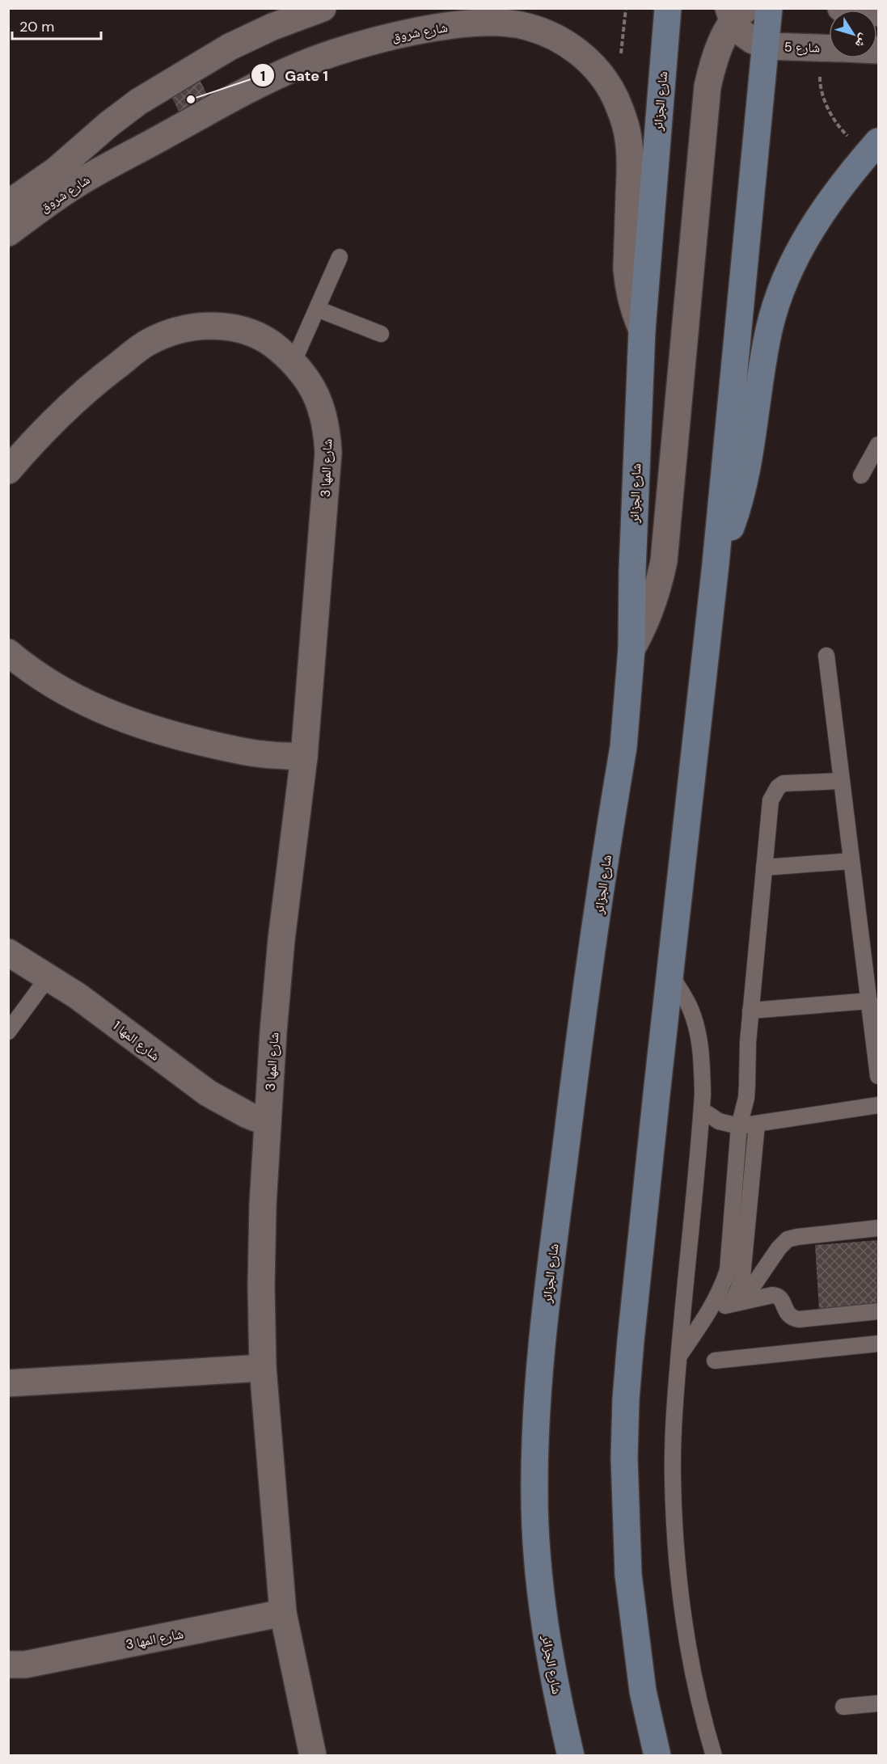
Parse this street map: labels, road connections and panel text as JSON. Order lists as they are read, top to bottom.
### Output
{
  "streets": {
    "main road": ["شارع الجزائر"],
    "street": [
      "شارع شروق",
      "شارع 5",
      "شارع المها 3",
      "شارع المها 1"
    ]
  },
  "crossings": [
    ["شارع شروق", "شارع الجزائر"],
    ["شارع المها 3", "شارع المها 1"]
  ],
  "places": ["Gate 1"],
  "scale_bar": "20 m",
  "north": "bottom right"
}
